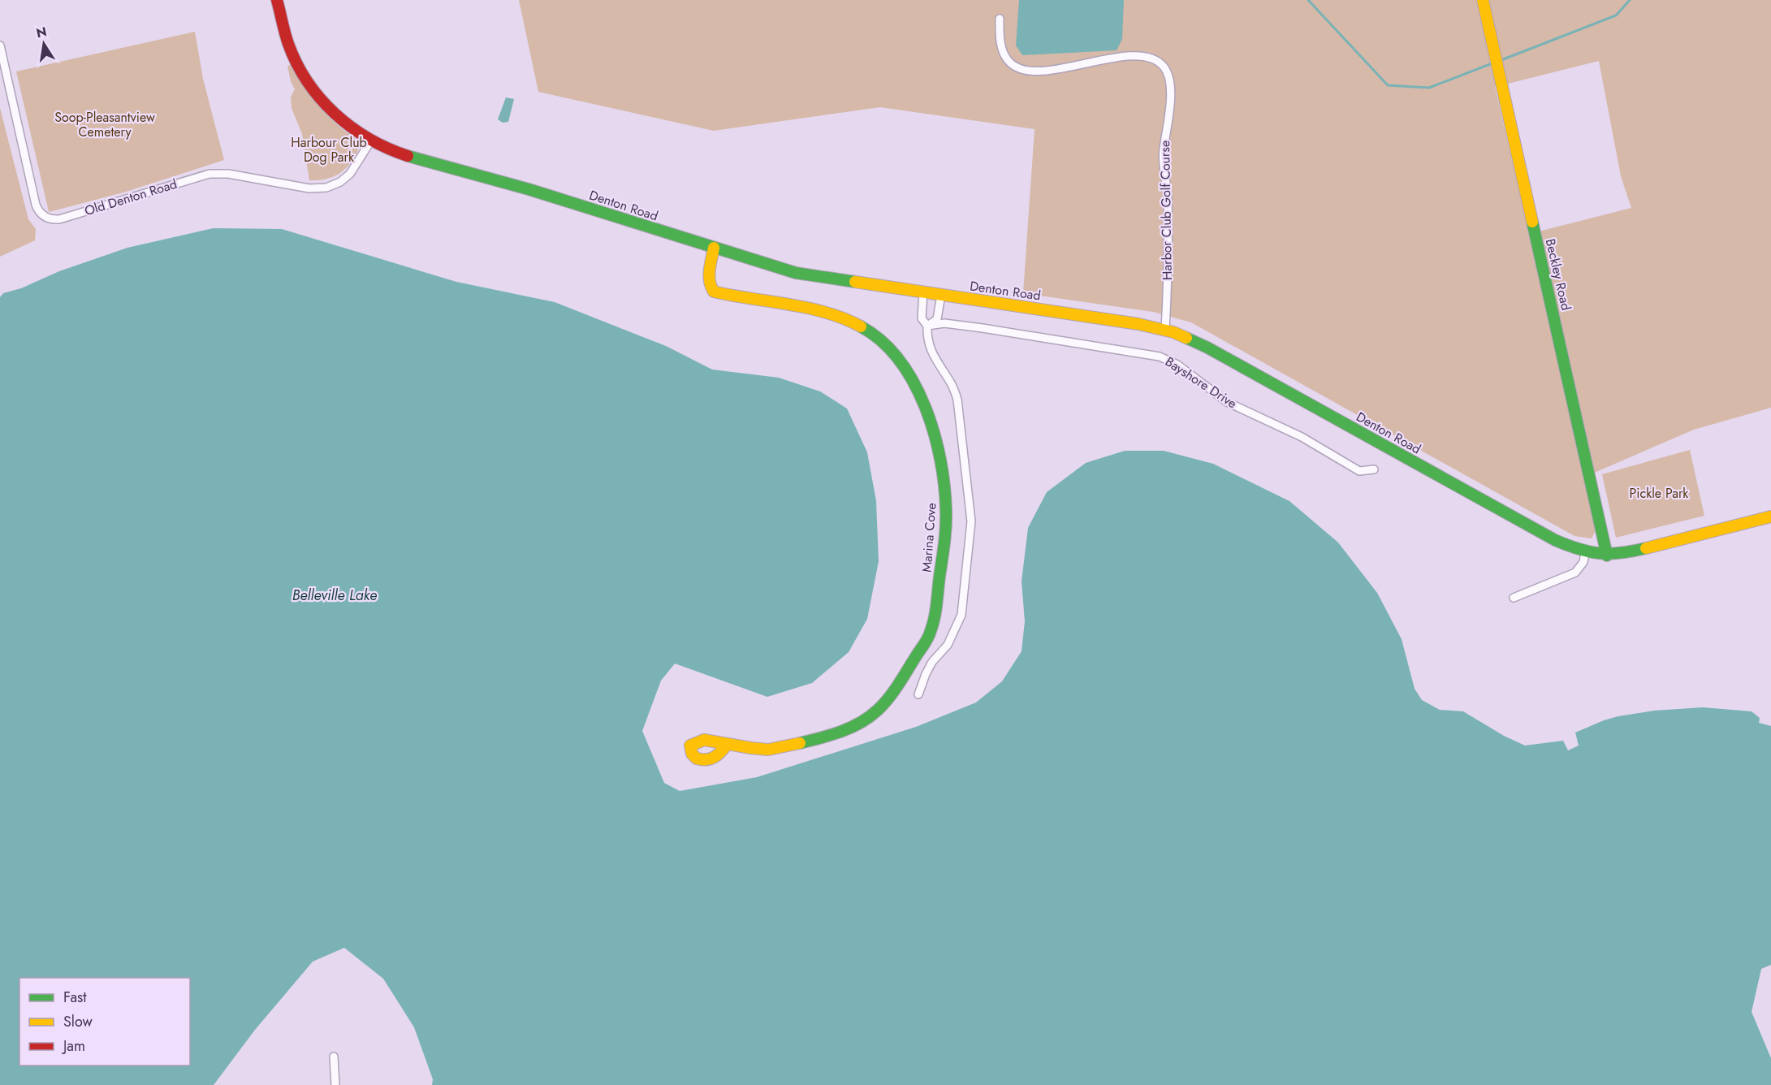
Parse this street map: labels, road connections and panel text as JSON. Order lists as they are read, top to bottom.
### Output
{
  "streets": {
    "street": [
      "Old Denton Road",
      "Denton Road",
      "Harbor Club Golf Course",
      "Beckley Road",
      "Bayshore Drive",
      "Marina Cove"
    ]
  },
  "crossings": [
    ["Old Denton Road", "Denton Road"],
    ["Denton Road", "Harbor Club Golf Course"],
    ["Denton Road", "Beckley Road"],
    ["Denton Road", "Marina Cove"]
  ],
  "water": ["Belleville Lake"],
  "parks": ["Soop-Pleasantview Cemetery", "Harbour Club Dog Park", "Pickle Park"],
  "legend": ["Fast", "Slow", "Jam"],
  "north": "top"
}
